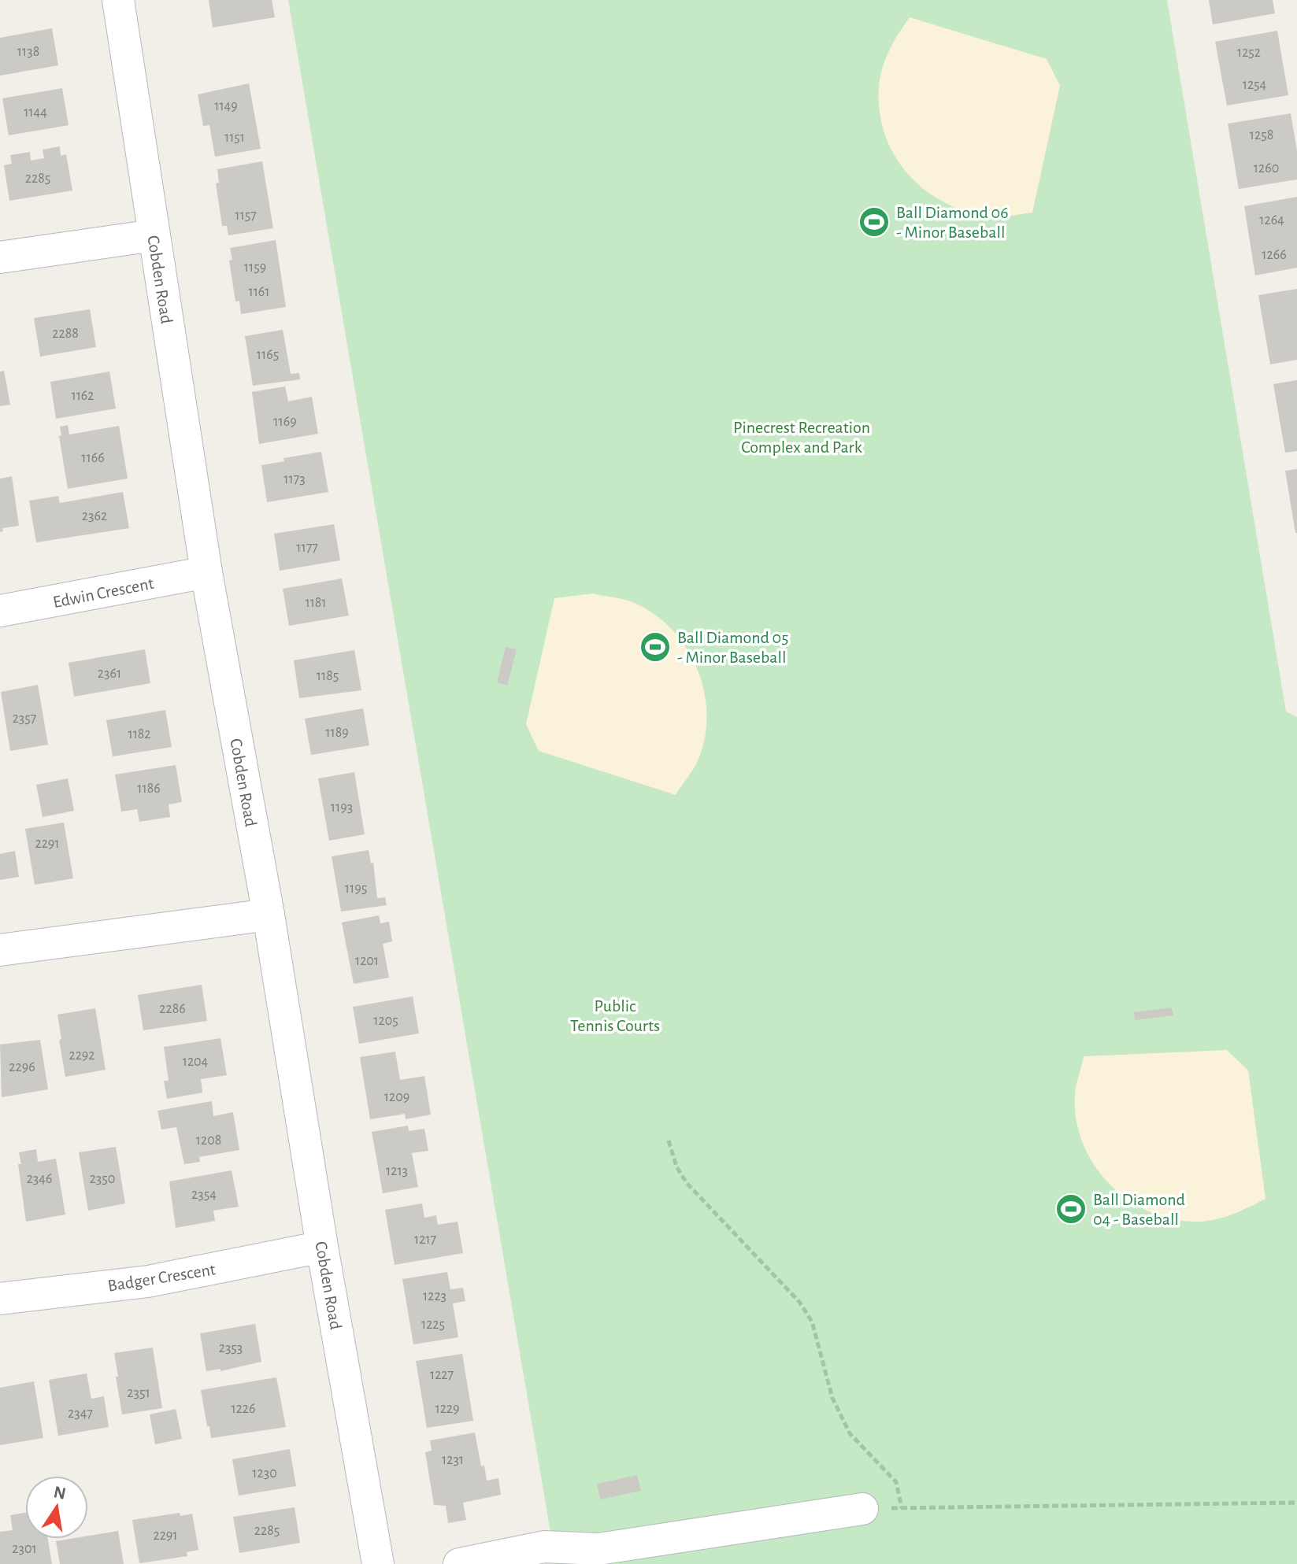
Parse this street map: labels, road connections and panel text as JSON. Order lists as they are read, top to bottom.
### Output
{
  "streets": {
    "street": ["Cobden Road", "Edwin Crescent", "Badger Crescent"]
  },
  "crossings": [
    ["Cobden Road", "Edwin Crescent"],
    ["Cobden Road", "Badger Crescent"]
  ],
  "parks": ["Pinecrest Recreation Complex and Park", "Public Tennis Courts"],
  "places": {
    "sports": ["Ball Diamond 06 - Minor Baseball", "Ball Diamond 05 - Minor Baseball", "Ball Diamond 04 - Baseball"]
  },
  "house_numbers": [
    "1138",
    "1252",
    "1254",
    "1149",
    "1144",
    "1258",
    "1151",
    "1260",
    "2285",
    "1157",
    "1264",
    "1266",
    "1159",
    "1161",
    "2288",
    "1165",
    "1162",
    "1169",
    "1166",
    "1173",
    "2362",
    "1177",
    "1181",
    "2361",
    "1185",
    "2357",
    "1189",
    "1182",
    "1186",
    "1193",
    "2291",
    "1195",
    "1201",
    "2286",
    "1205",
    "2292",
    "1204",
    "2296",
    "1209",
    "1208",
    "1213",
    "2346",
    "2350",
    "2354",
    "1217",
    "1223",
    "1225",
    "2353",
    "1227",
    "2351",
    "1226",
    "1229",
    "2347",
    "1231",
    "1230",
    "2285",
    "2291",
    "2301"
  ],
  "north": "top"
}
